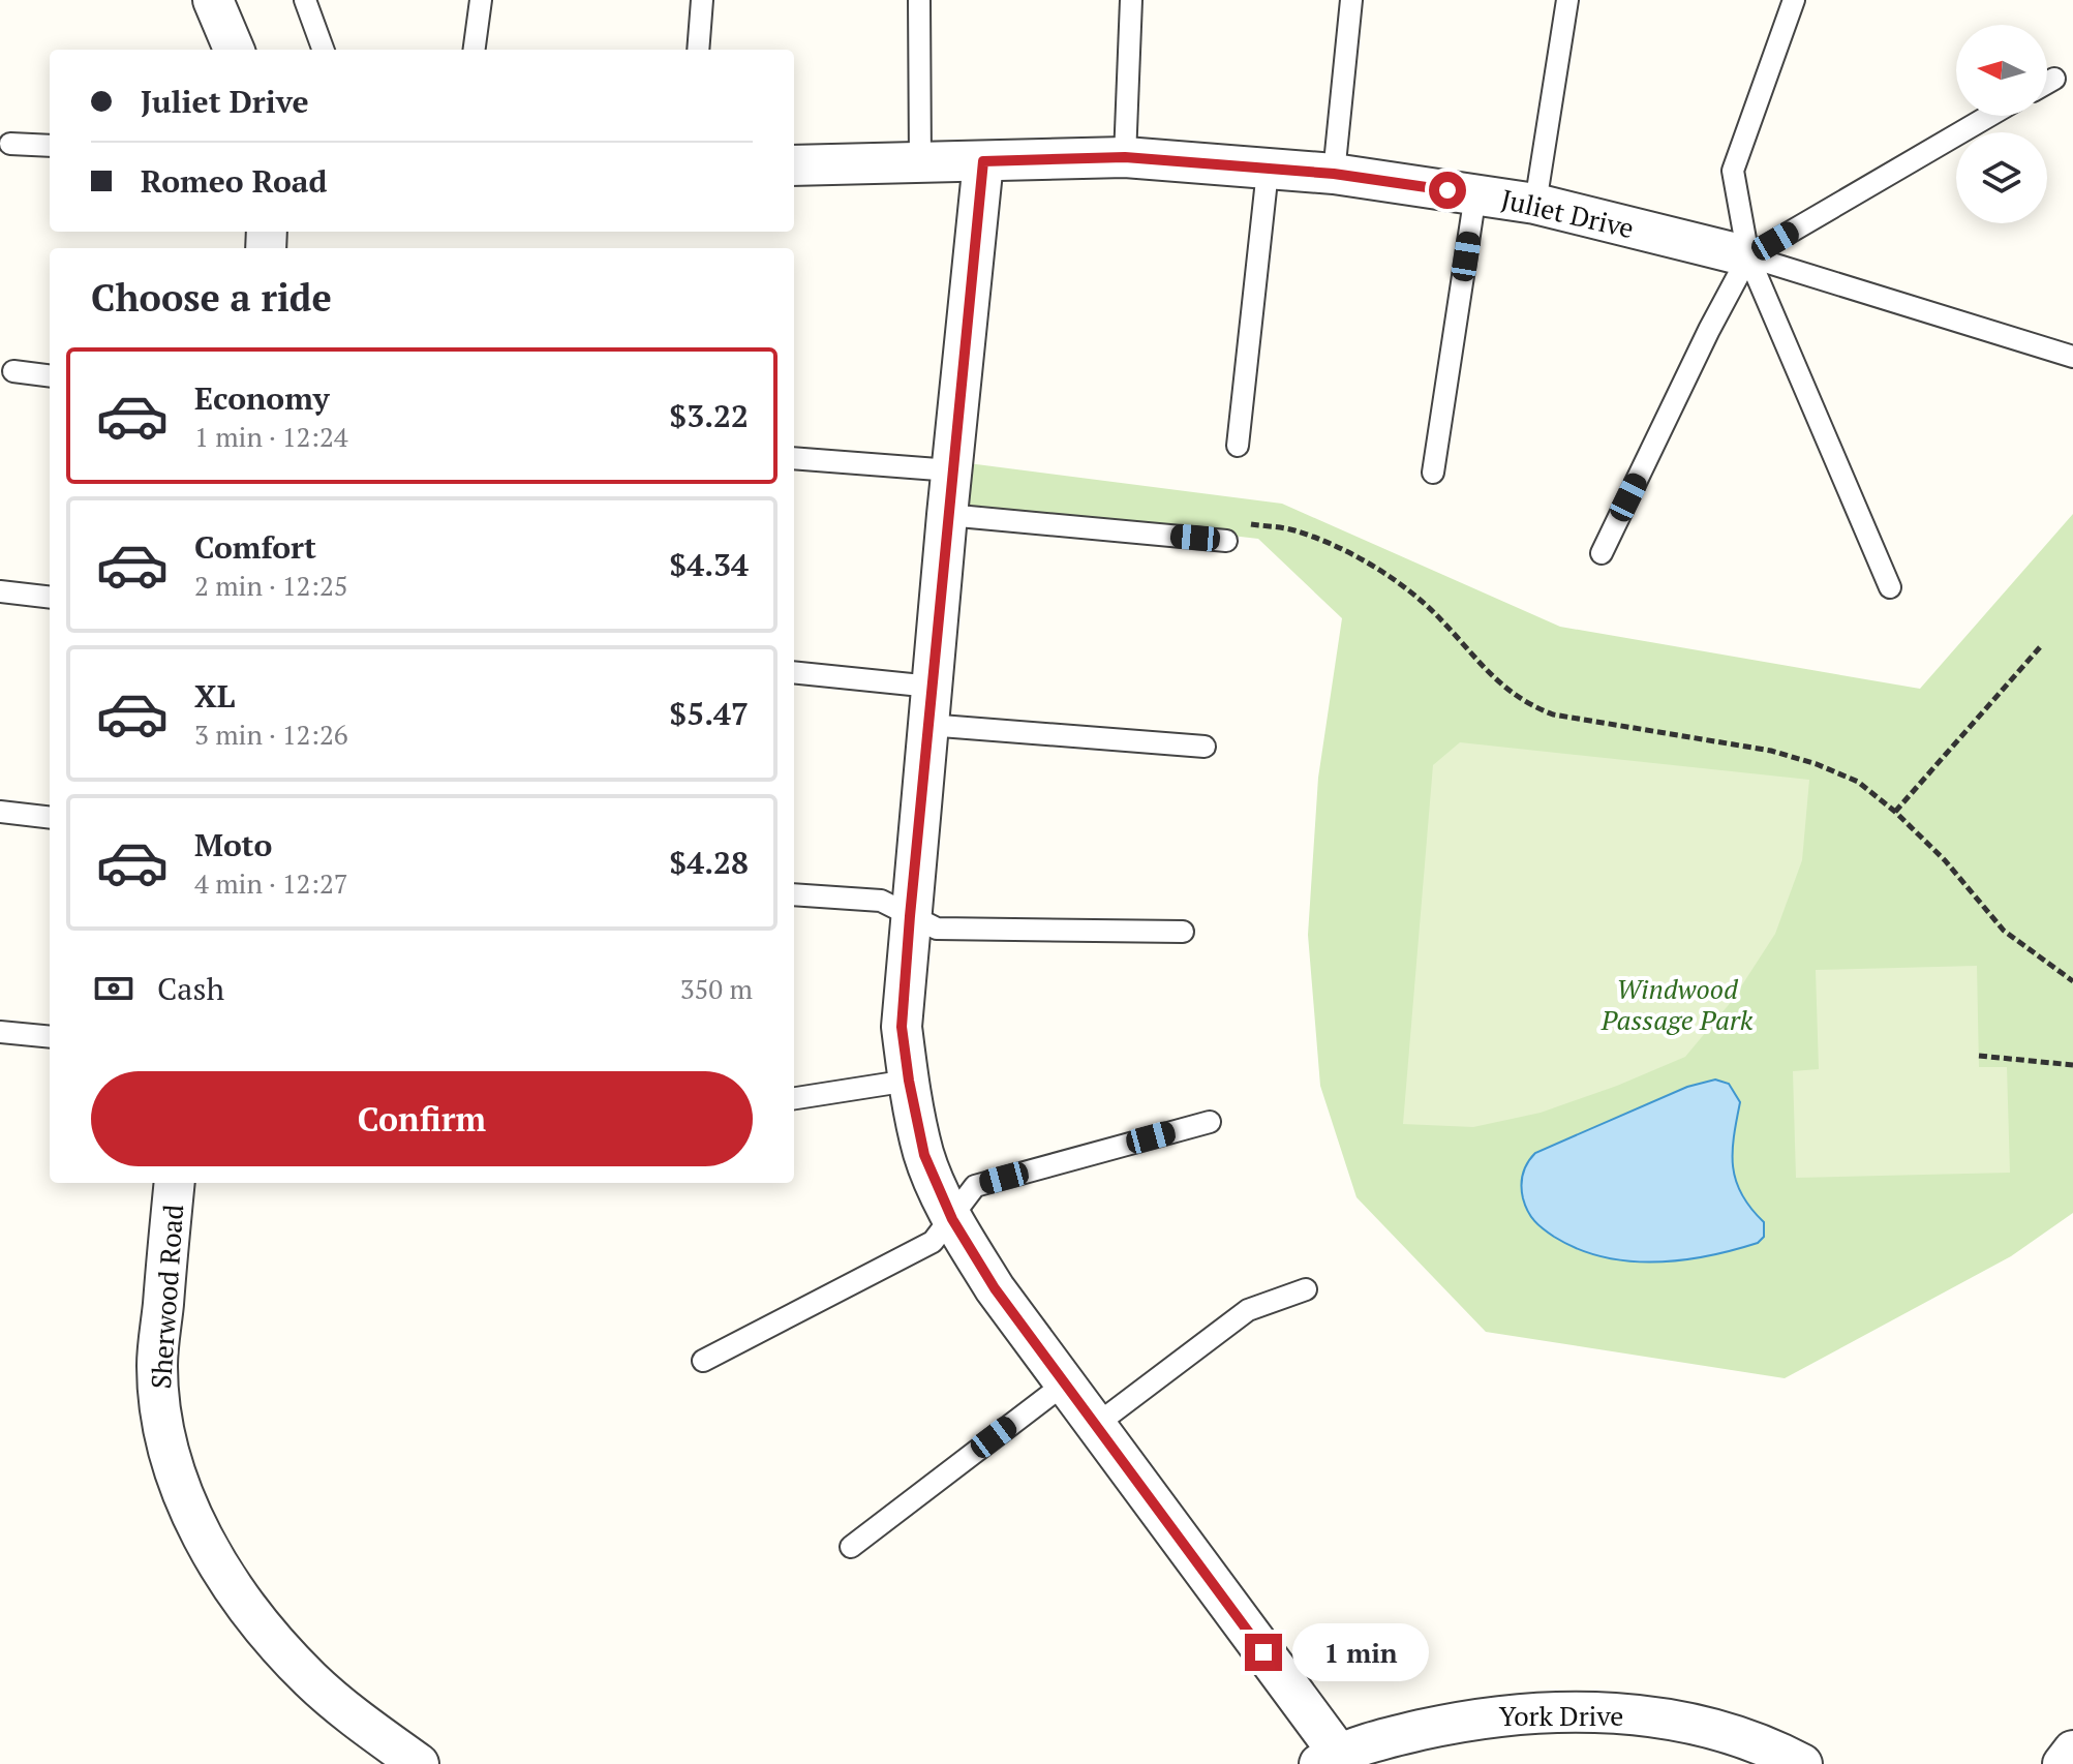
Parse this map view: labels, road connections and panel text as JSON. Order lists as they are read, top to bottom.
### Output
{
  "streets": {
    "street": ["Juliet Drive", "Sherwood Road", "York Drive"]
  },
  "parks": ["Windwood Passage Park"],
  "north": "left",
  "page": {
    "banner": ["Juliet Drive", "Romeo Road"],
    "heading": "Choose a ride",
    "list": [
      {
        "name": "Economy",
        "note": "1 min · 12:24",
        "value": "$3.22"
      },
      {
        "name": "Comfort",
        "note": "2 min · 12:25",
        "value": "$4.34"
      },
      {
        "name": "XL",
        "note": "3 min · 12:26",
        "value": "$5.47"
      },
      {
        "name": "Moto",
        "note": "4 min · 12:27",
        "value": "$4.28"
      }
    ],
    "pay": ["Cash", "350 m"],
    "buttons": "Confirm",
    "bubble": "1 min"
  }
}
